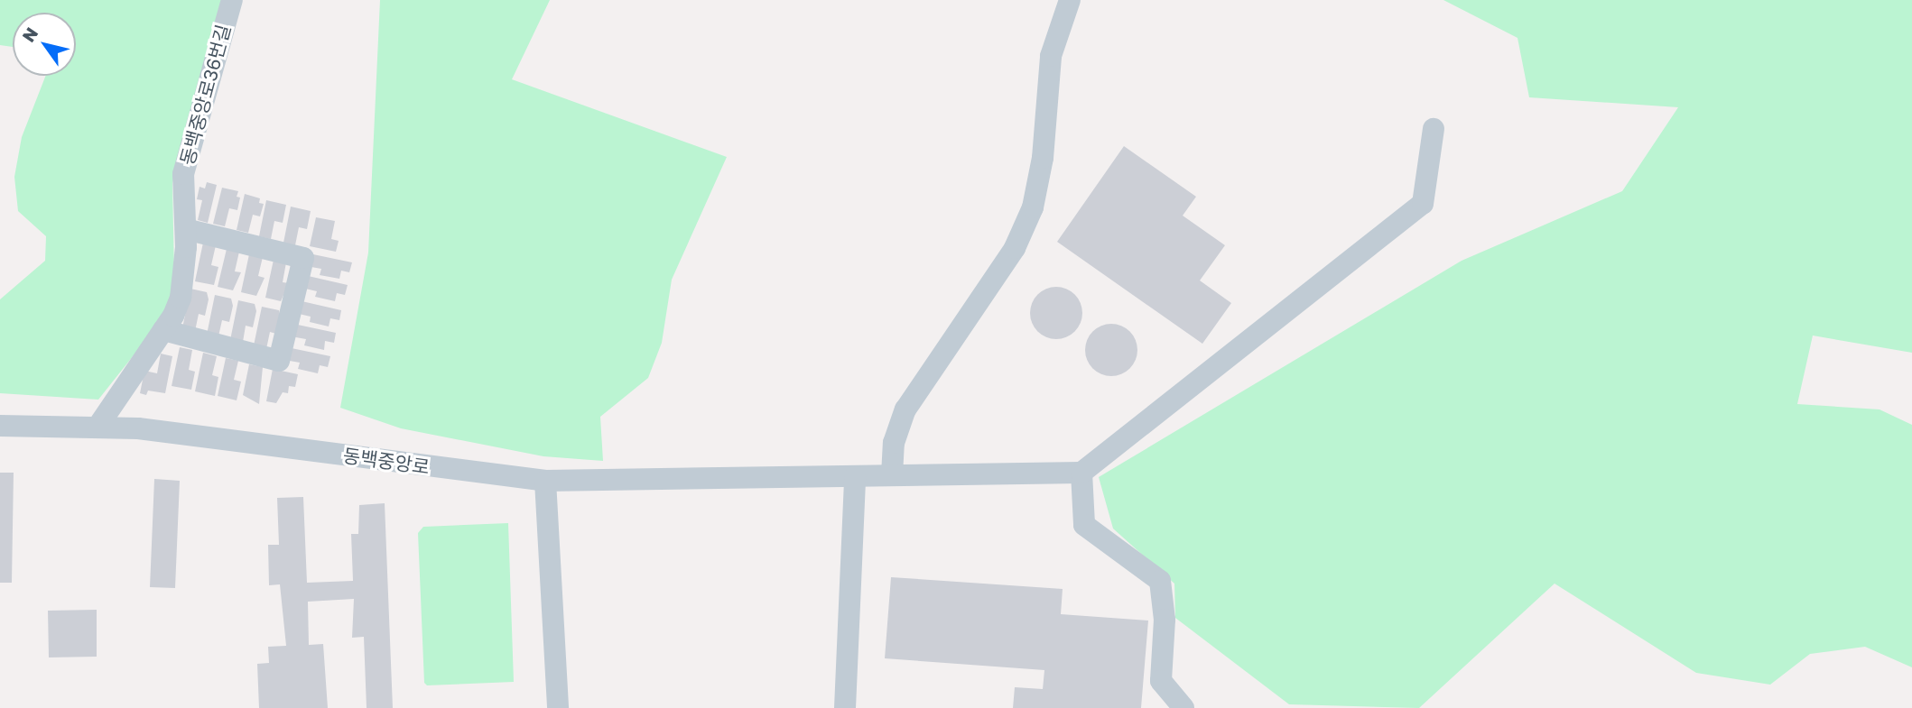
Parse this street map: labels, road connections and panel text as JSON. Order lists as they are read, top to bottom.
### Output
{
  "streets": {
    "street": ["동백중앙로36번길", "동백중앙로"]
  },
  "crossings": [
    ["동백중앙로36번길", "동백중앙로"]
  ],
  "north": "top left"
}
